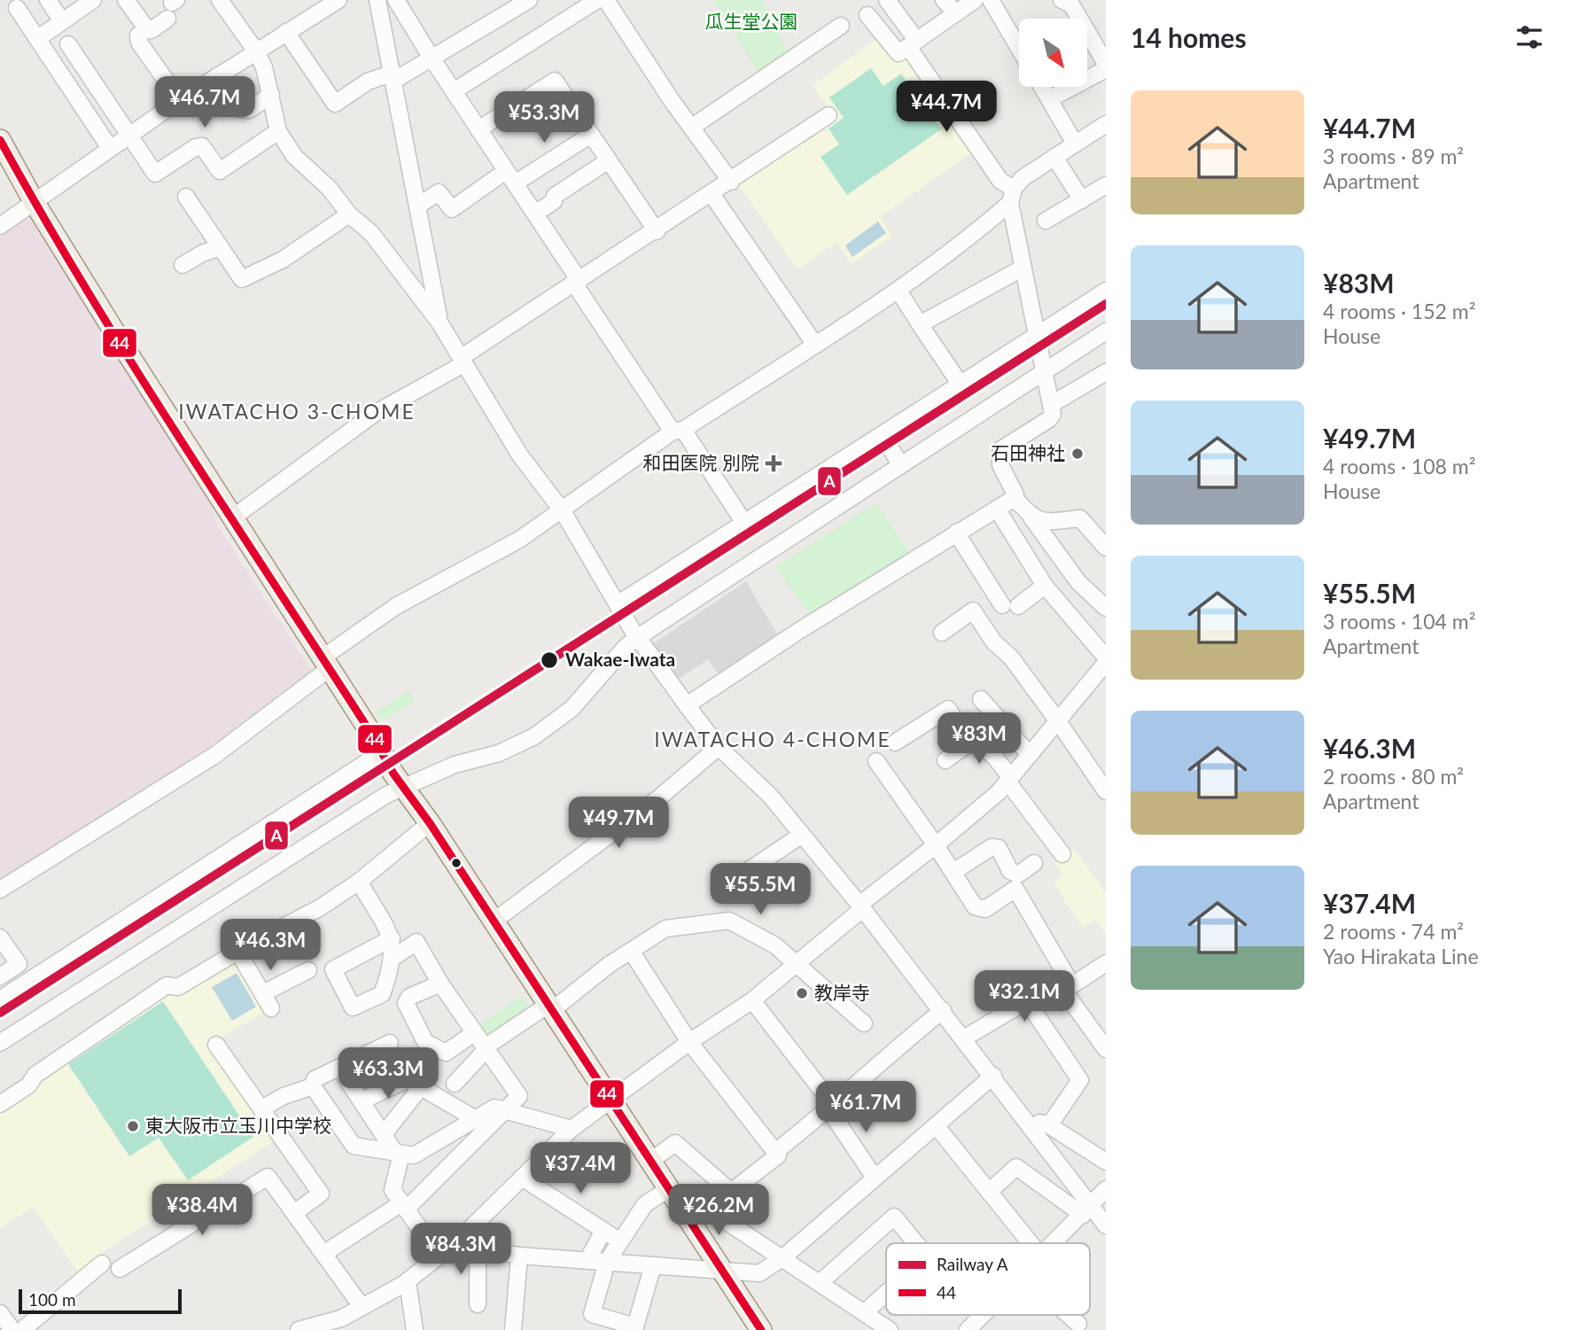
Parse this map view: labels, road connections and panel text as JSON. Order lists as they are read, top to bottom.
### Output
{
  "districts": ["IWATACHO 3-CHOME", "IWATACHO 4-CHOME"],
  "parks": ["瓜生堂公園"],
  "places": {
    "other": [
      "石田神社",
      "Wakae-Iwata",
      "教岸寺",
      "東大阪市立玉川中学校"
    ],
    "health": ["和田医院 別院"]
  },
  "lines": ["transit line 44", "rail line A"],
  "legend": ["Railway A", "44"],
  "scale_bar": "100 m",
  "north": "bottom right",
  "page": {
    "heading": "14 homes",
    "list": [
      {
        "name": "¥44.7M",
        "note": "3 rooms · 89 m² · Apartment"
      },
      {
        "name": "¥83M",
        "note": "4 rooms · 152 m² · House"
      },
      {
        "name": "¥49.7M",
        "note": "4 rooms · 108 m² · House"
      },
      {
        "name": "¥55.5M",
        "note": "3 rooms · 104 m² · Apartment"
      },
      {
        "name": "¥46.3M",
        "note": "2 rooms · 80 m² · Apartment"
      },
      {
        "name": "¥37.4M",
        "note": "2 rooms · 74 m² · Yao Hirakata Line"
      }
    ],
    "price": [
      "¥46.7M",
      "¥44.7M",
      "¥53.3M",
      "¥83M",
      "¥49.7M",
      "¥55.5M",
      "¥46.3M",
      "¥32.1M",
      "¥63.3M",
      "¥61.7M",
      "¥37.4M",
      "¥38.4M",
      "¥26.2M",
      "¥84.3M"
    ],
    "scale": "100 m"
  }
}
